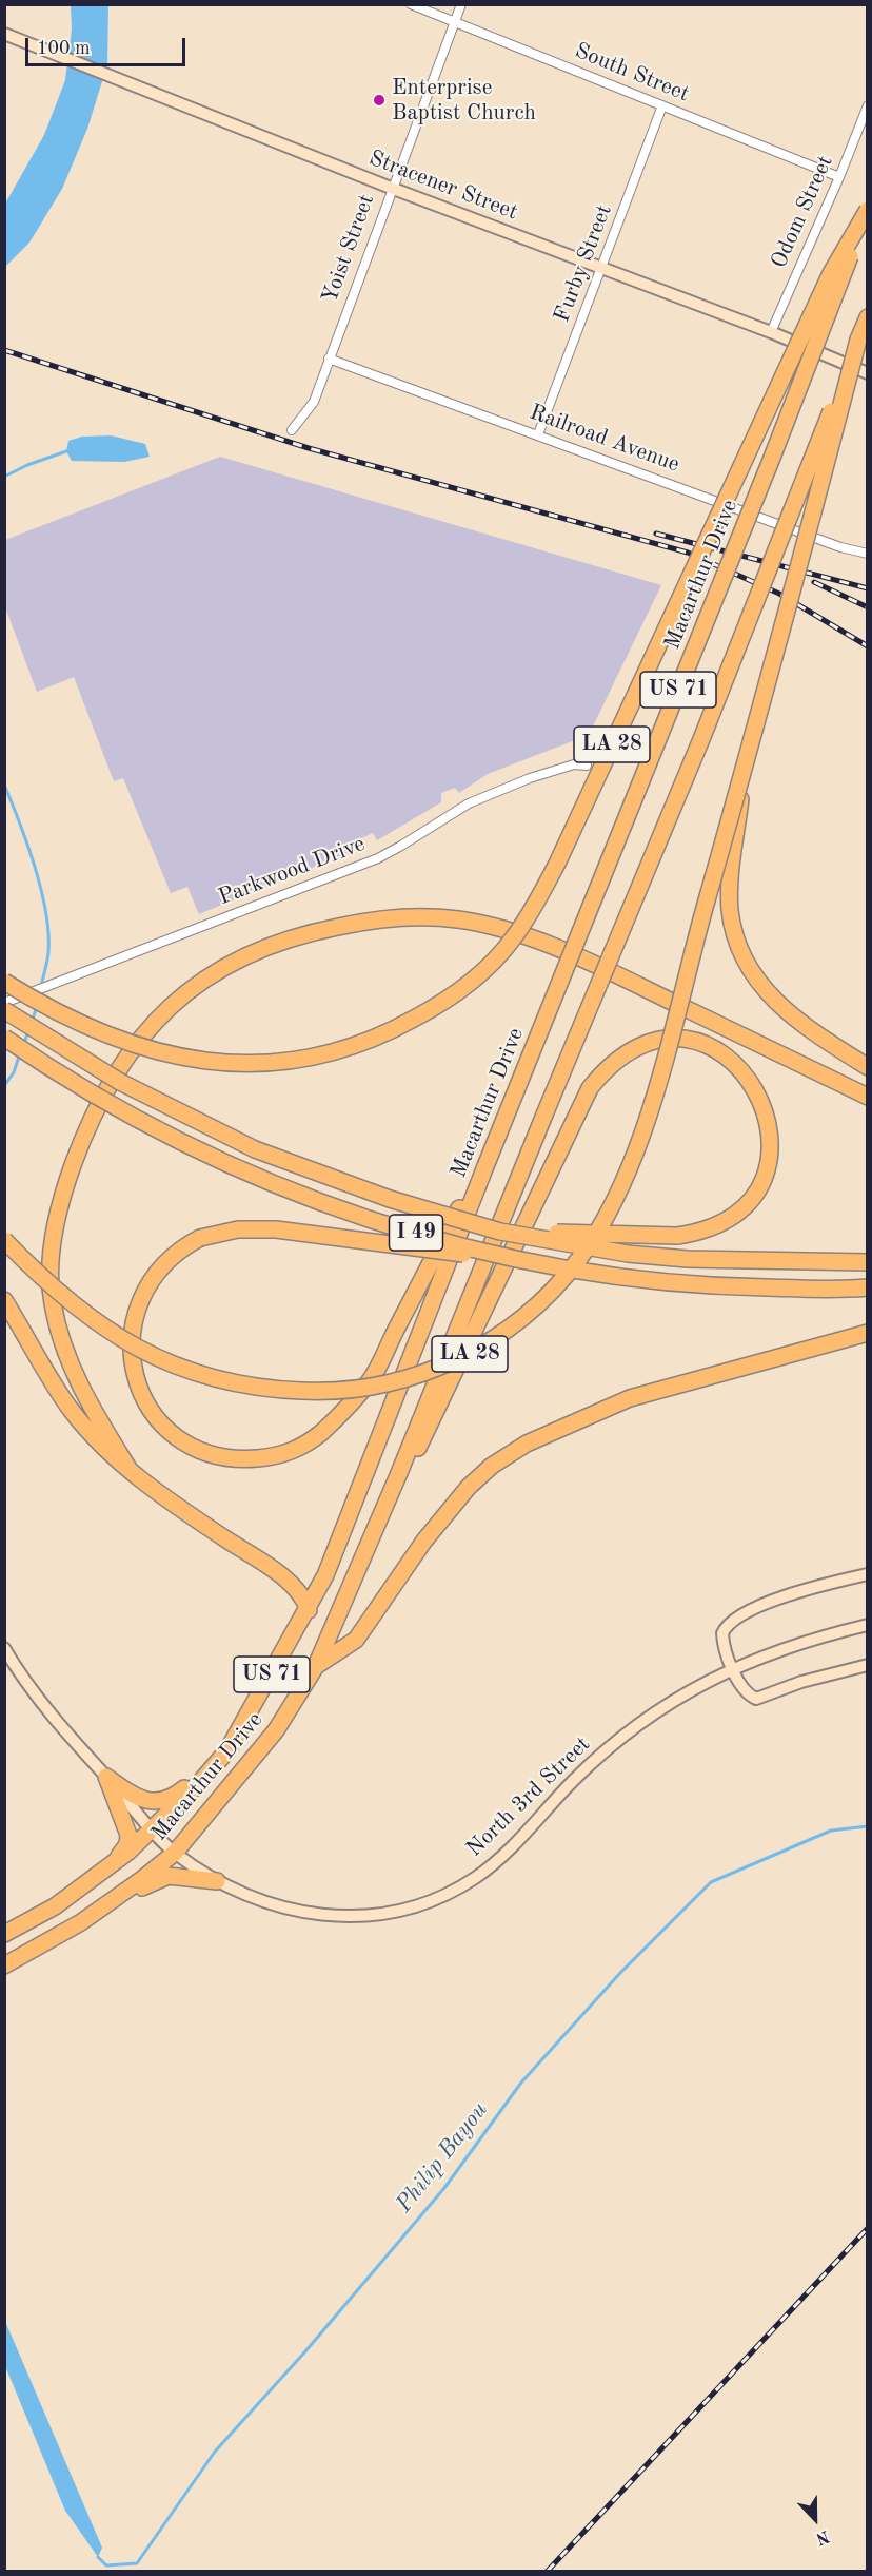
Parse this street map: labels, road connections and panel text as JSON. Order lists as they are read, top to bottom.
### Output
{
  "streets": {
    "highway": [
      "Macarthur Drive",
      "US 71",
      "LA 28",
      "I 49"
    ],
    "street": [
      "South Street",
      "Stracener Street",
      "Odom Street",
      "Yoist Street",
      "Furby Street",
      "Railroad Avenue",
      "Parkwood Drive",
      "North 3rd Street"
    ]
  },
  "crossings": [
    ["South Street", "Odom Street"],
    ["South Street", "Yoist Street"],
    ["South Street", "Furby Street"],
    ["Stracener Street", "Odom Street"],
    ["Stracener Street", "Yoist Street"],
    ["Stracener Street", "Furby Street"],
    ["Yoist Street", "Railroad Avenue"],
    ["Furby Street", "Railroad Avenue"],
    ["Macarthur Drive", "LA 28"],
    ["Macarthur Drive", "North 3rd Street"]
  ],
  "water": ["Philip Bayou"],
  "places": ["Enterprise Baptist Church"],
  "scale_bar": "100 m",
  "north": "bottom"
}
